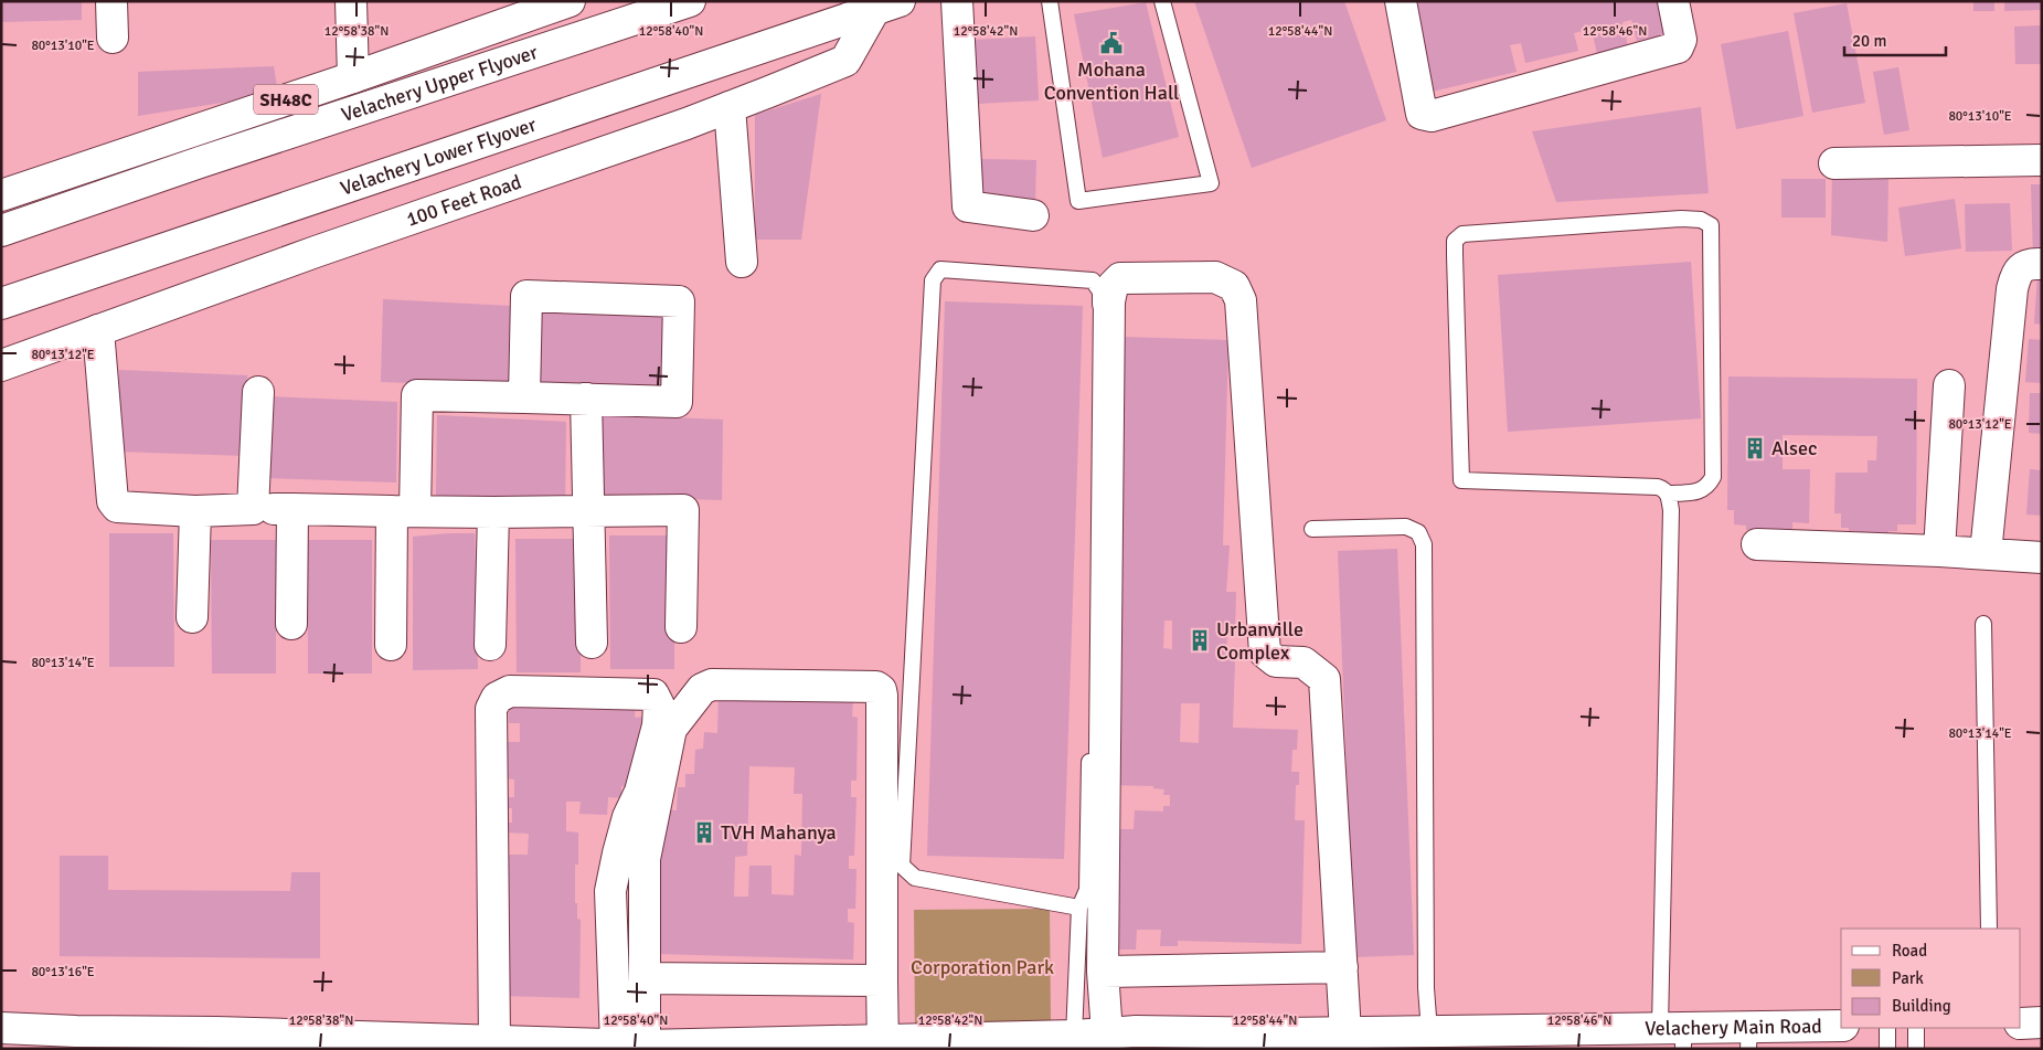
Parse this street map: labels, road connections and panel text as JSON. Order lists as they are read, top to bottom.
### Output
{
  "streets": {
    "street": [
      "Velachery Upper Flyover",
      "SH48C",
      "Velachery Lower Flyover",
      "100 Feet Road",
      "Velachery Main Road"
    ]
  },
  "crossings": [
    ["Velachery Lower Flyover", "100 Feet Road"]
  ],
  "parks": ["Corporation Park"],
  "places": {
    "public building": ["Mohana Convention Hall"],
    "building": ["Alsec", "Urbanville Complex", "TVH Mahanya"]
  },
  "legend": ["Road", "Park", "Building"],
  "scale_bar": "20 m",
  "coordinates": [
    "12°58'38\"N",
    "12°58'40\"N",
    "12°58'42\"N",
    "12°58'44\"N",
    "12°58'46\"N",
    "80°13'10\"E",
    "80°13'12\"E",
    "80°13'14\"E",
    "80°13'16\"E"
  ]
}
